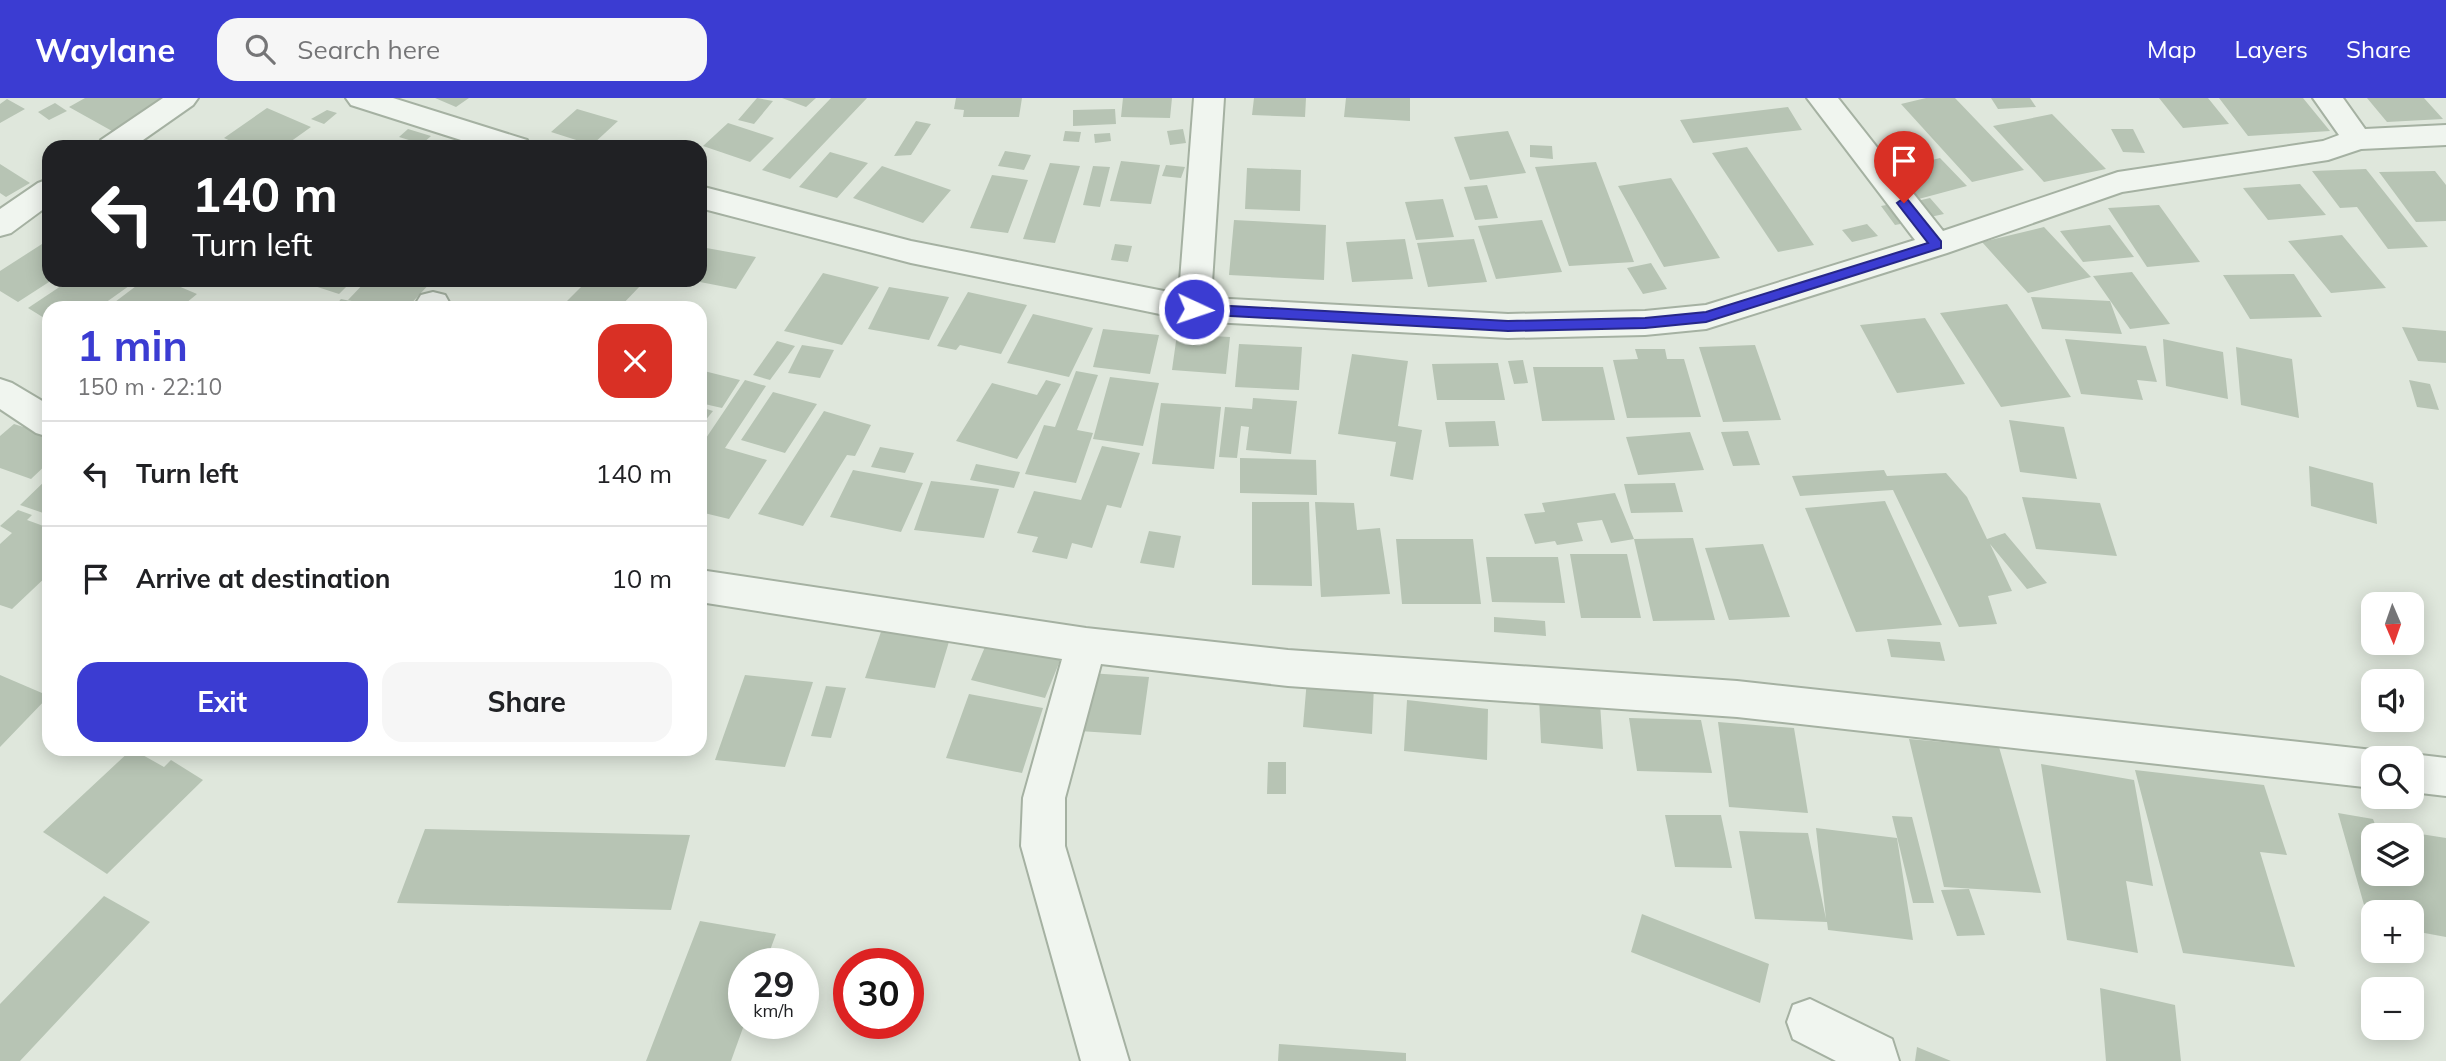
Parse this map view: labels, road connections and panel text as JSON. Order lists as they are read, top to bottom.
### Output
{
  "north": "bottom",
  "page": {
    "header": "Waylane",
    "search": "Search here",
    "nav": ["Map", "Layers", "Share"],
    "turn": ["140 m", "Turn left"],
    "heading": ["1 min", "150 m · 22:10"],
    "list": [
      {
        "name": "Turn left",
        "value": "140 m"
      },
      {
        "name": "Arrive at destination",
        "value": "10 m"
      }
    ],
    "map_buttons": ["+", "−"],
    "buttons": ["Exit", "Share"],
    "speed": "29 km/h",
    "limit": "30"
  }
}
